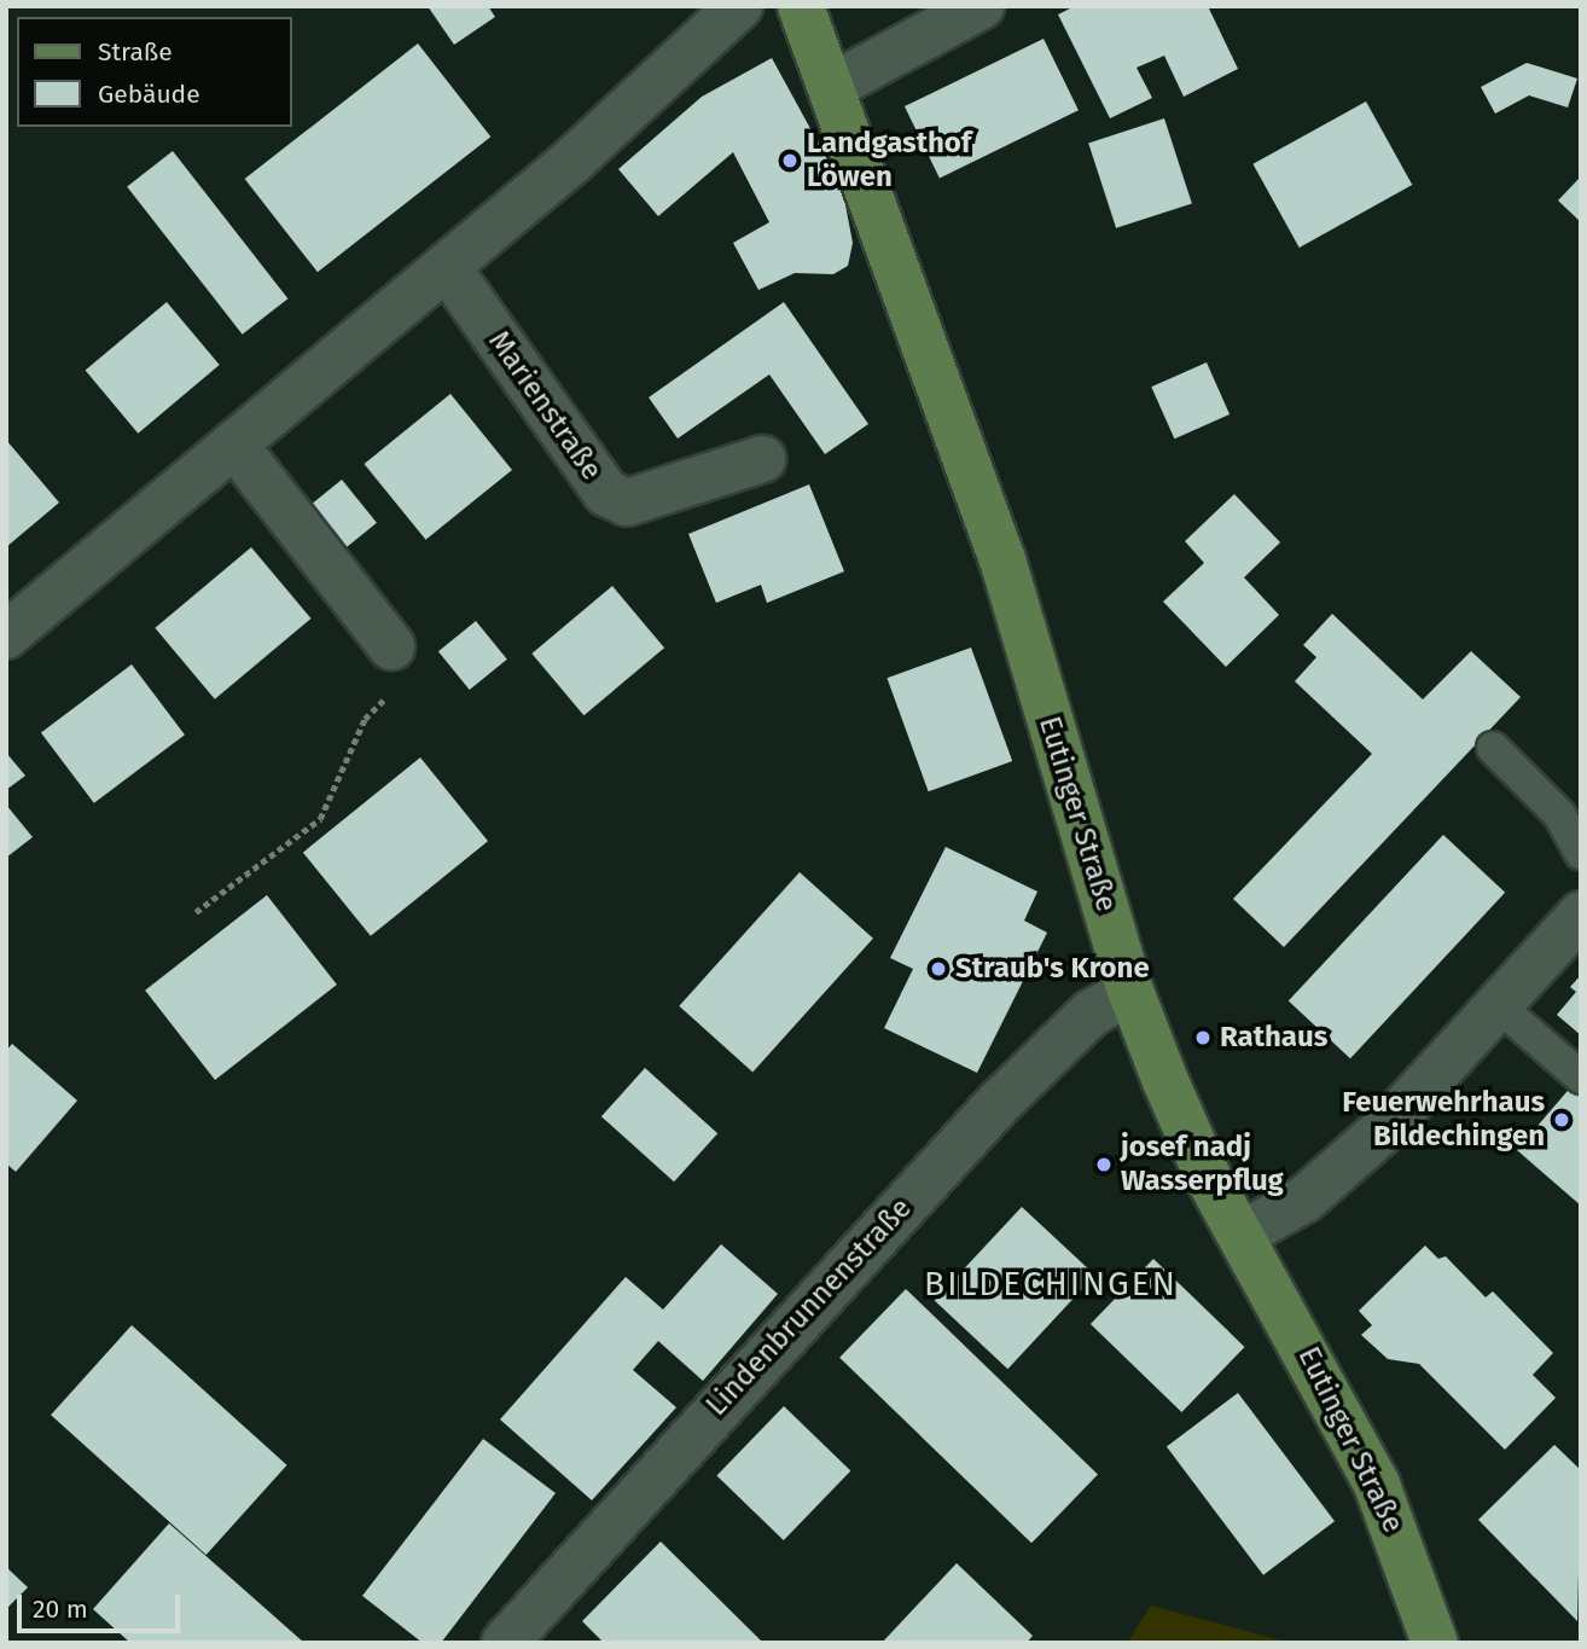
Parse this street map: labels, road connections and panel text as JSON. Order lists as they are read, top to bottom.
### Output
{
  "streets": {
    "main road": ["Eutinger Straße"],
    "street": ["Marienstraße", "Lindenbrunnenstraße"]
  },
  "crossings": [
    ["Eutinger Straße", "Lindenbrunnenstraße"]
  ],
  "districts": ["BILDECHINGEN"],
  "places": [
    "Landgasthof Löwen",
    "Straub's Krone",
    "Rathaus",
    "Feuerwehrhaus Bildechingen",
    "josef nadj Wasserpflug"
  ],
  "legend": ["Straße", "Gebäude"],
  "scale_bar": "20 m"
}
